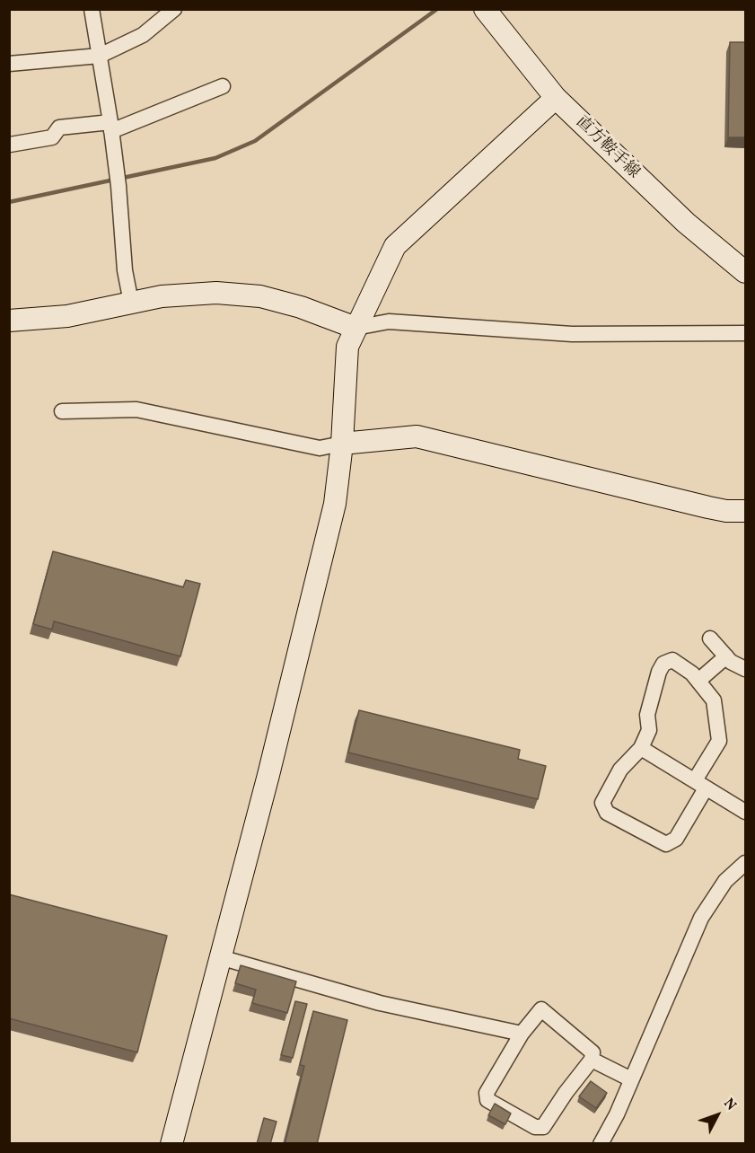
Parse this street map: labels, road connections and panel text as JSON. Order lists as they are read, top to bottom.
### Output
{
  "streets": {
    "street": ["直方鞍手線"]
  },
  "north": "top right"
}
